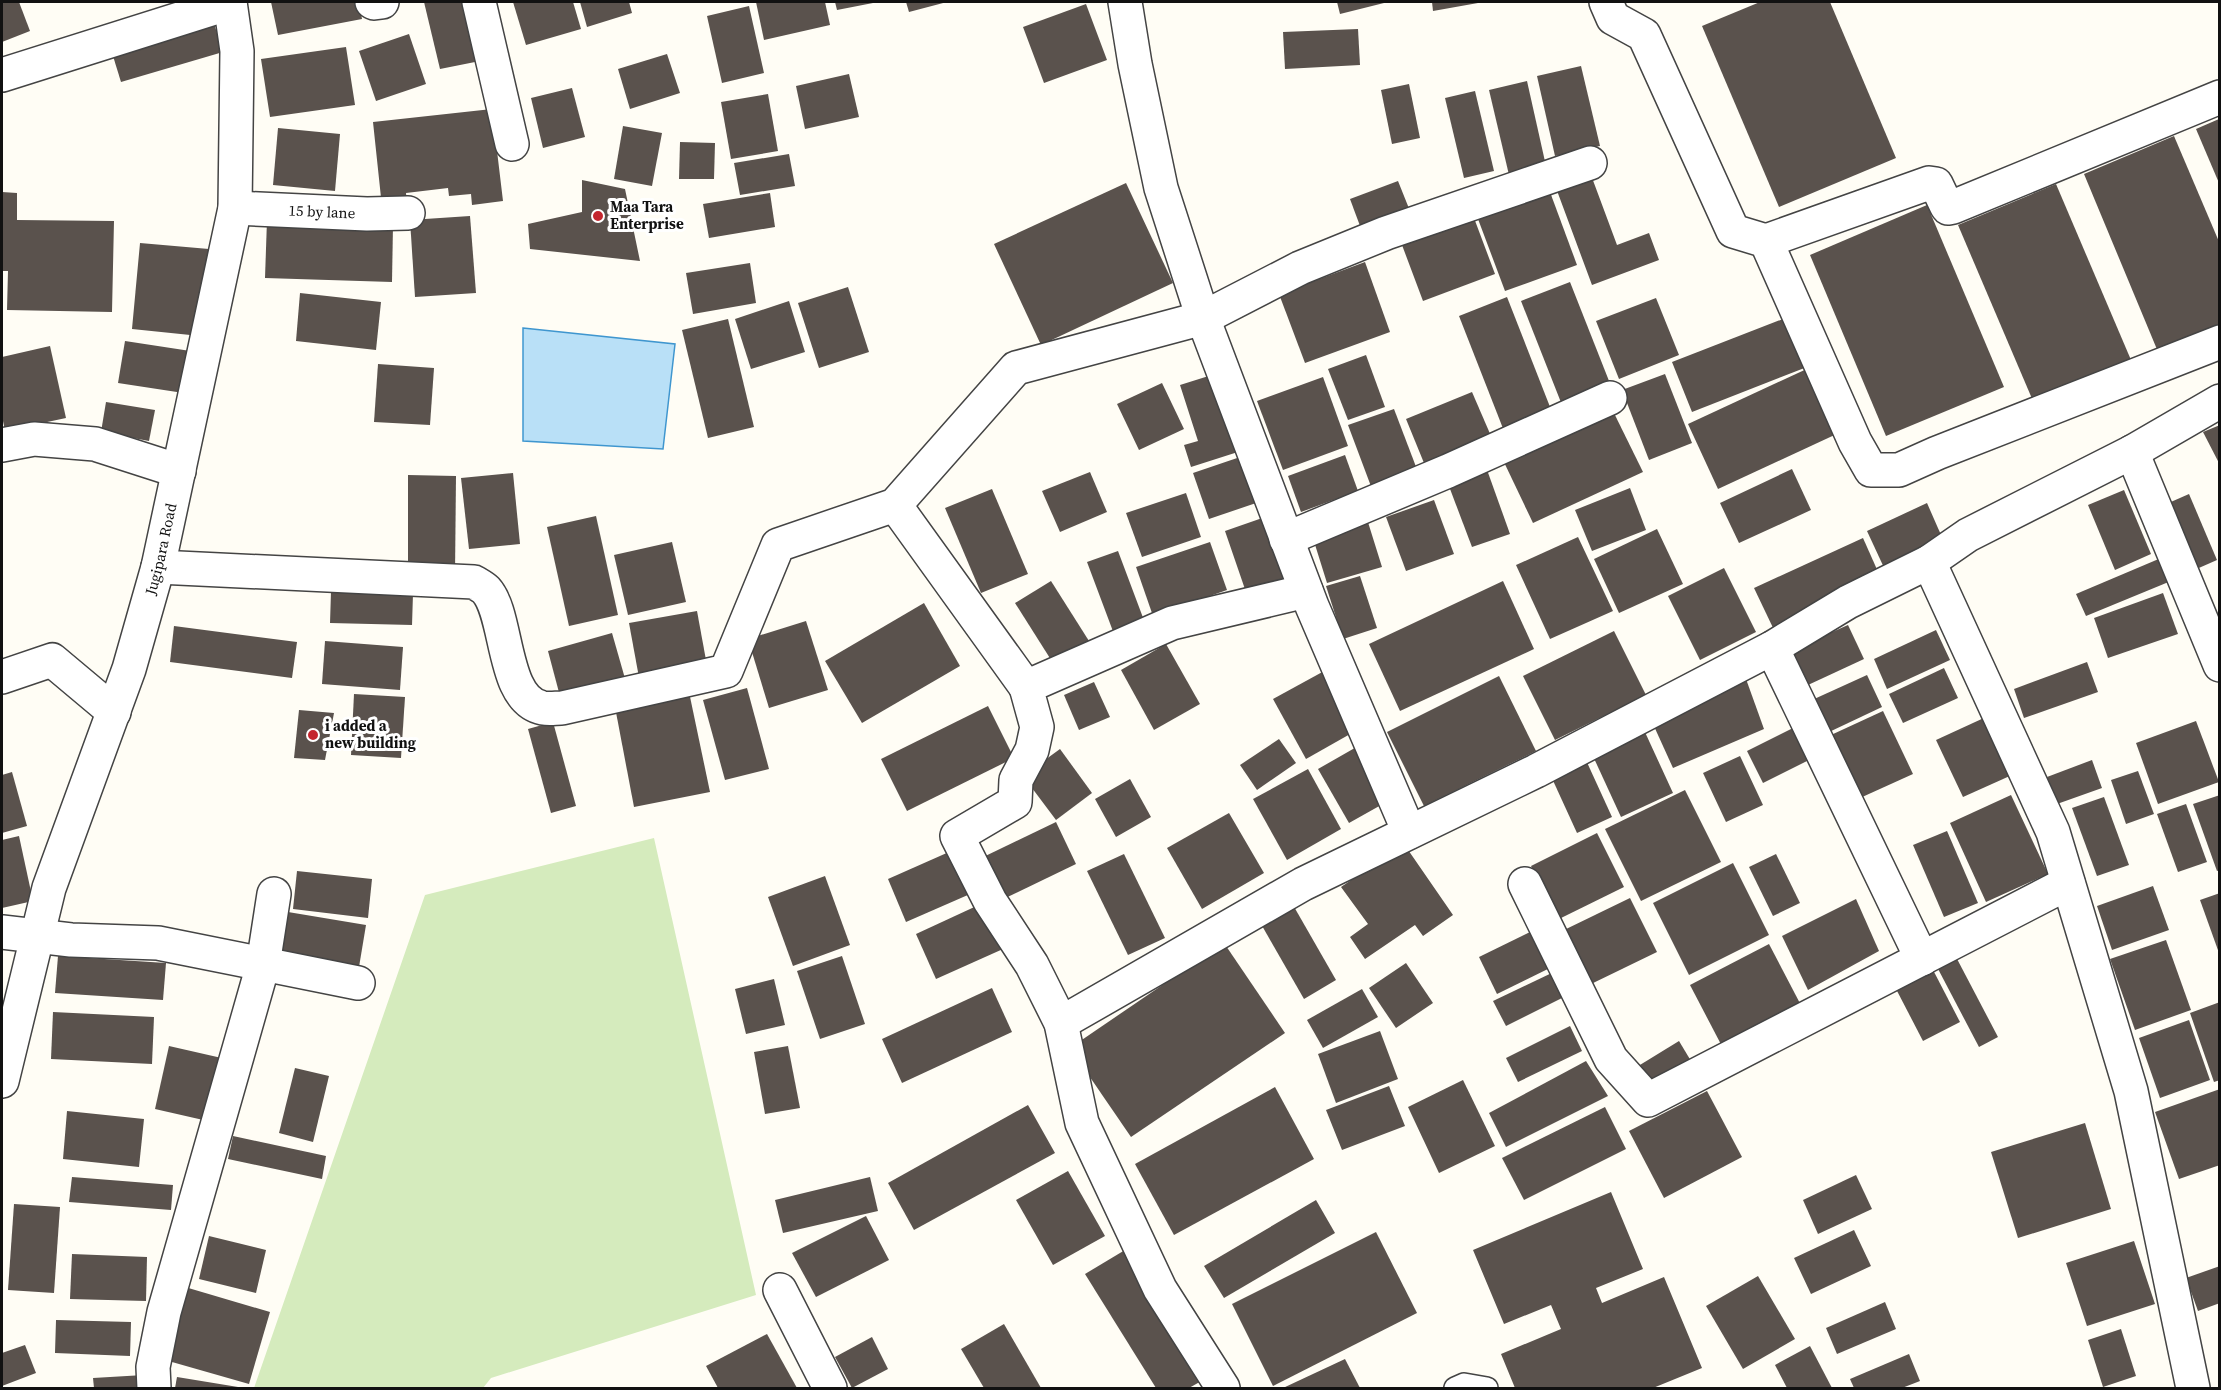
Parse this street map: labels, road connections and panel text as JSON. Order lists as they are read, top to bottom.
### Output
{
  "streets": {
    "street": ["15 by lane", "Jugipara Road"]
  },
  "crossings": [
    ["15 by lane", "Jugipara Road"]
  ],
  "places": ["Maa Tara Enterprise", "i added a new building"]
}
